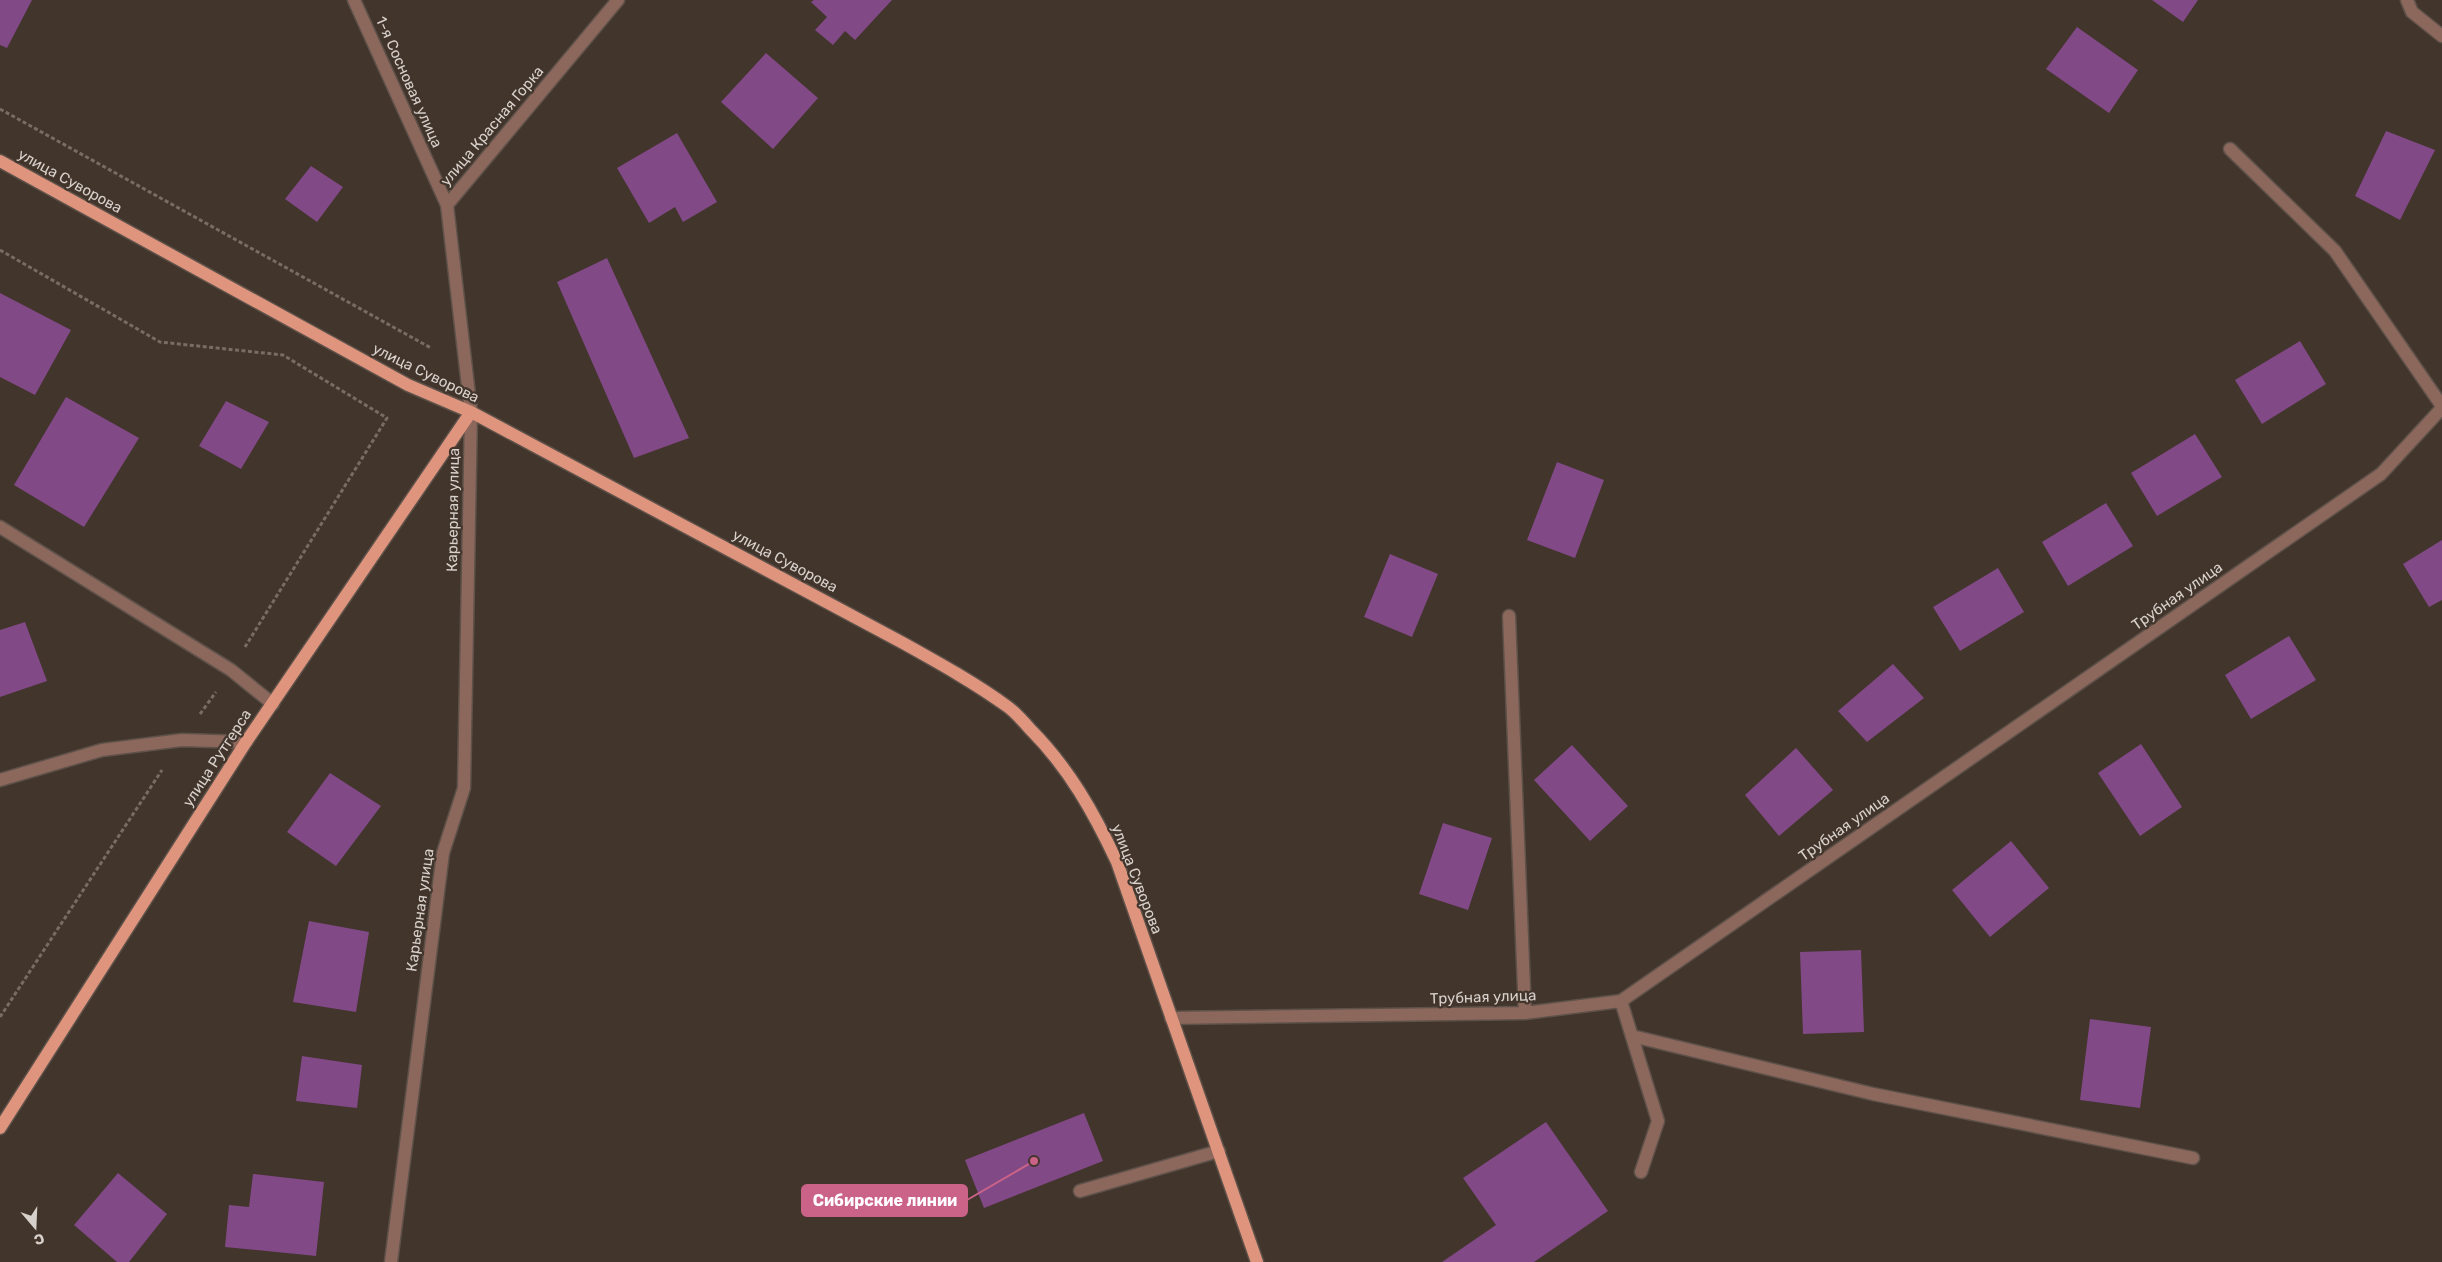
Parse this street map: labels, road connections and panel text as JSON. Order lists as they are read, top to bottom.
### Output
{
  "streets": {
    "main road": ["улица Суворова", "улица Рутгерса"],
    "street": [
      "1-я Сосновая улица",
      "улица Красная Горка",
      "Карьерная улица",
      "Трубная улица"
    ]
  },
  "crossings": [
    ["1-я Сосновая улица", "улица Красная Горка"],
    ["улица Красная Горка", "улица Суворова"],
    ["улица Красная Горка", "Карьерная улица"],
    ["улица Красная Горка", "улица Рутгерса"],
    ["улица Суворова", "Карьерная улица"],
    ["улица Суворова", "Трубная улица"],
    ["улица Суворова", "улица Рутгерса"],
    ["Карьерная улица", "улица Рутгерса"]
  ],
  "places": ["Сибирские линии"],
  "north": "bottom"
}
